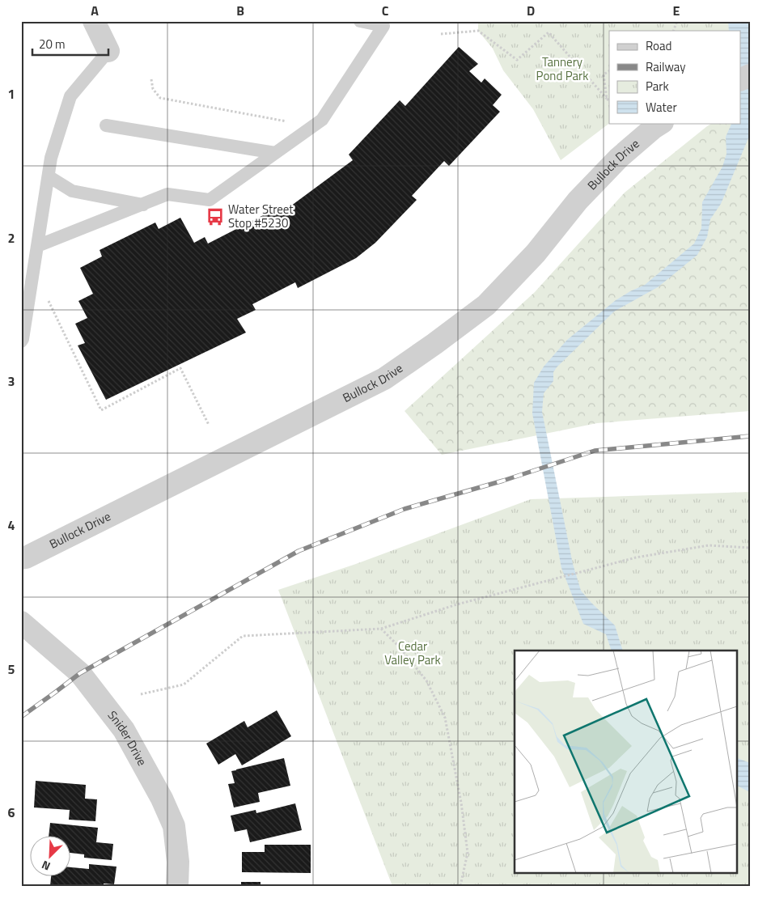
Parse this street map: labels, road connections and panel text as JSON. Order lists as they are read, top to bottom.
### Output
{
  "streets": {
    "street": ["Bullock Drive", "Snider Drive"]
  },
  "parks": ["Tannery Pond Park", "Cedar Valley Park"],
  "places": {
    "bus stop": ["Water Street Stop #5230"]
  },
  "legend": [
    "Road",
    "Railway",
    "Park",
    "Water"
  ],
  "scale_bar": "20 m",
  "north": "bottom left",
  "grid": {
    "columns": [
      "A",
      "B",
      "C",
      "D",
      "E"
    ],
    "rows": [
      "1",
      "2",
      "3",
      "4",
      "5",
      "6"
    ]
  }
}
